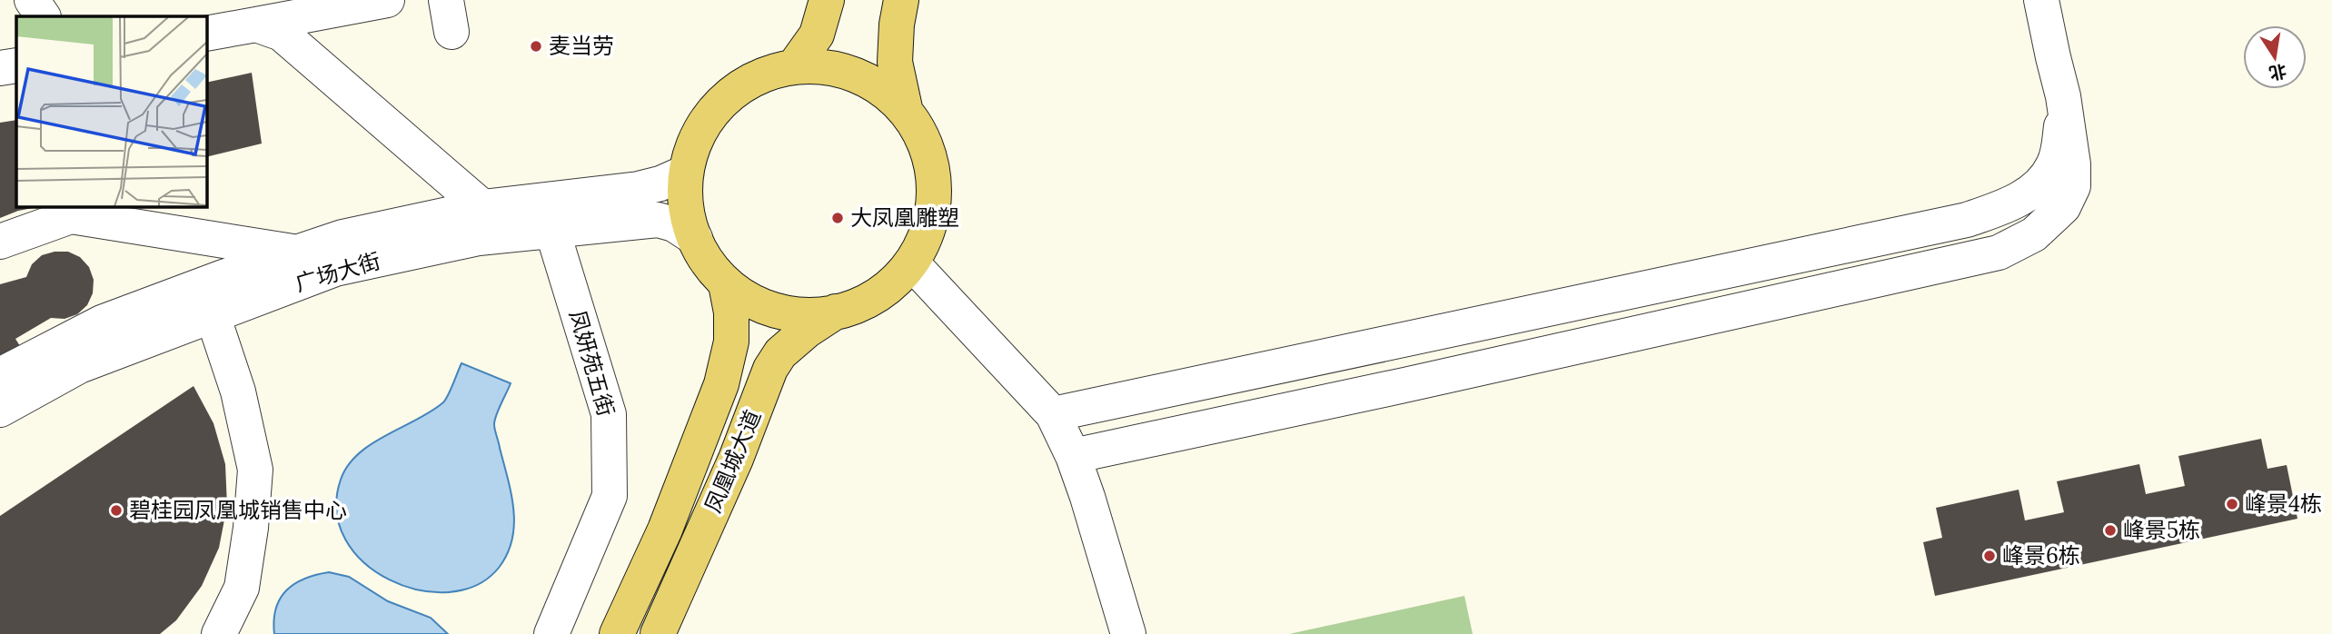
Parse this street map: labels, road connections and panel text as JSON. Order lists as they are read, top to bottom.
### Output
{
  "streets": {
    "main road": ["凤凰城大道"],
    "street": ["广场大街", "凤妍苑五街"]
  },
  "crossings": [
    ["广场大街", "凤妍苑五街"]
  ],
  "places": [
    "麦当劳",
    "大凤凰雕塑",
    "峰景4栋",
    "碧桂园凤凰城销售中心",
    "峰景5栋",
    "峰景6栋"
  ],
  "north": "bottom"
}
